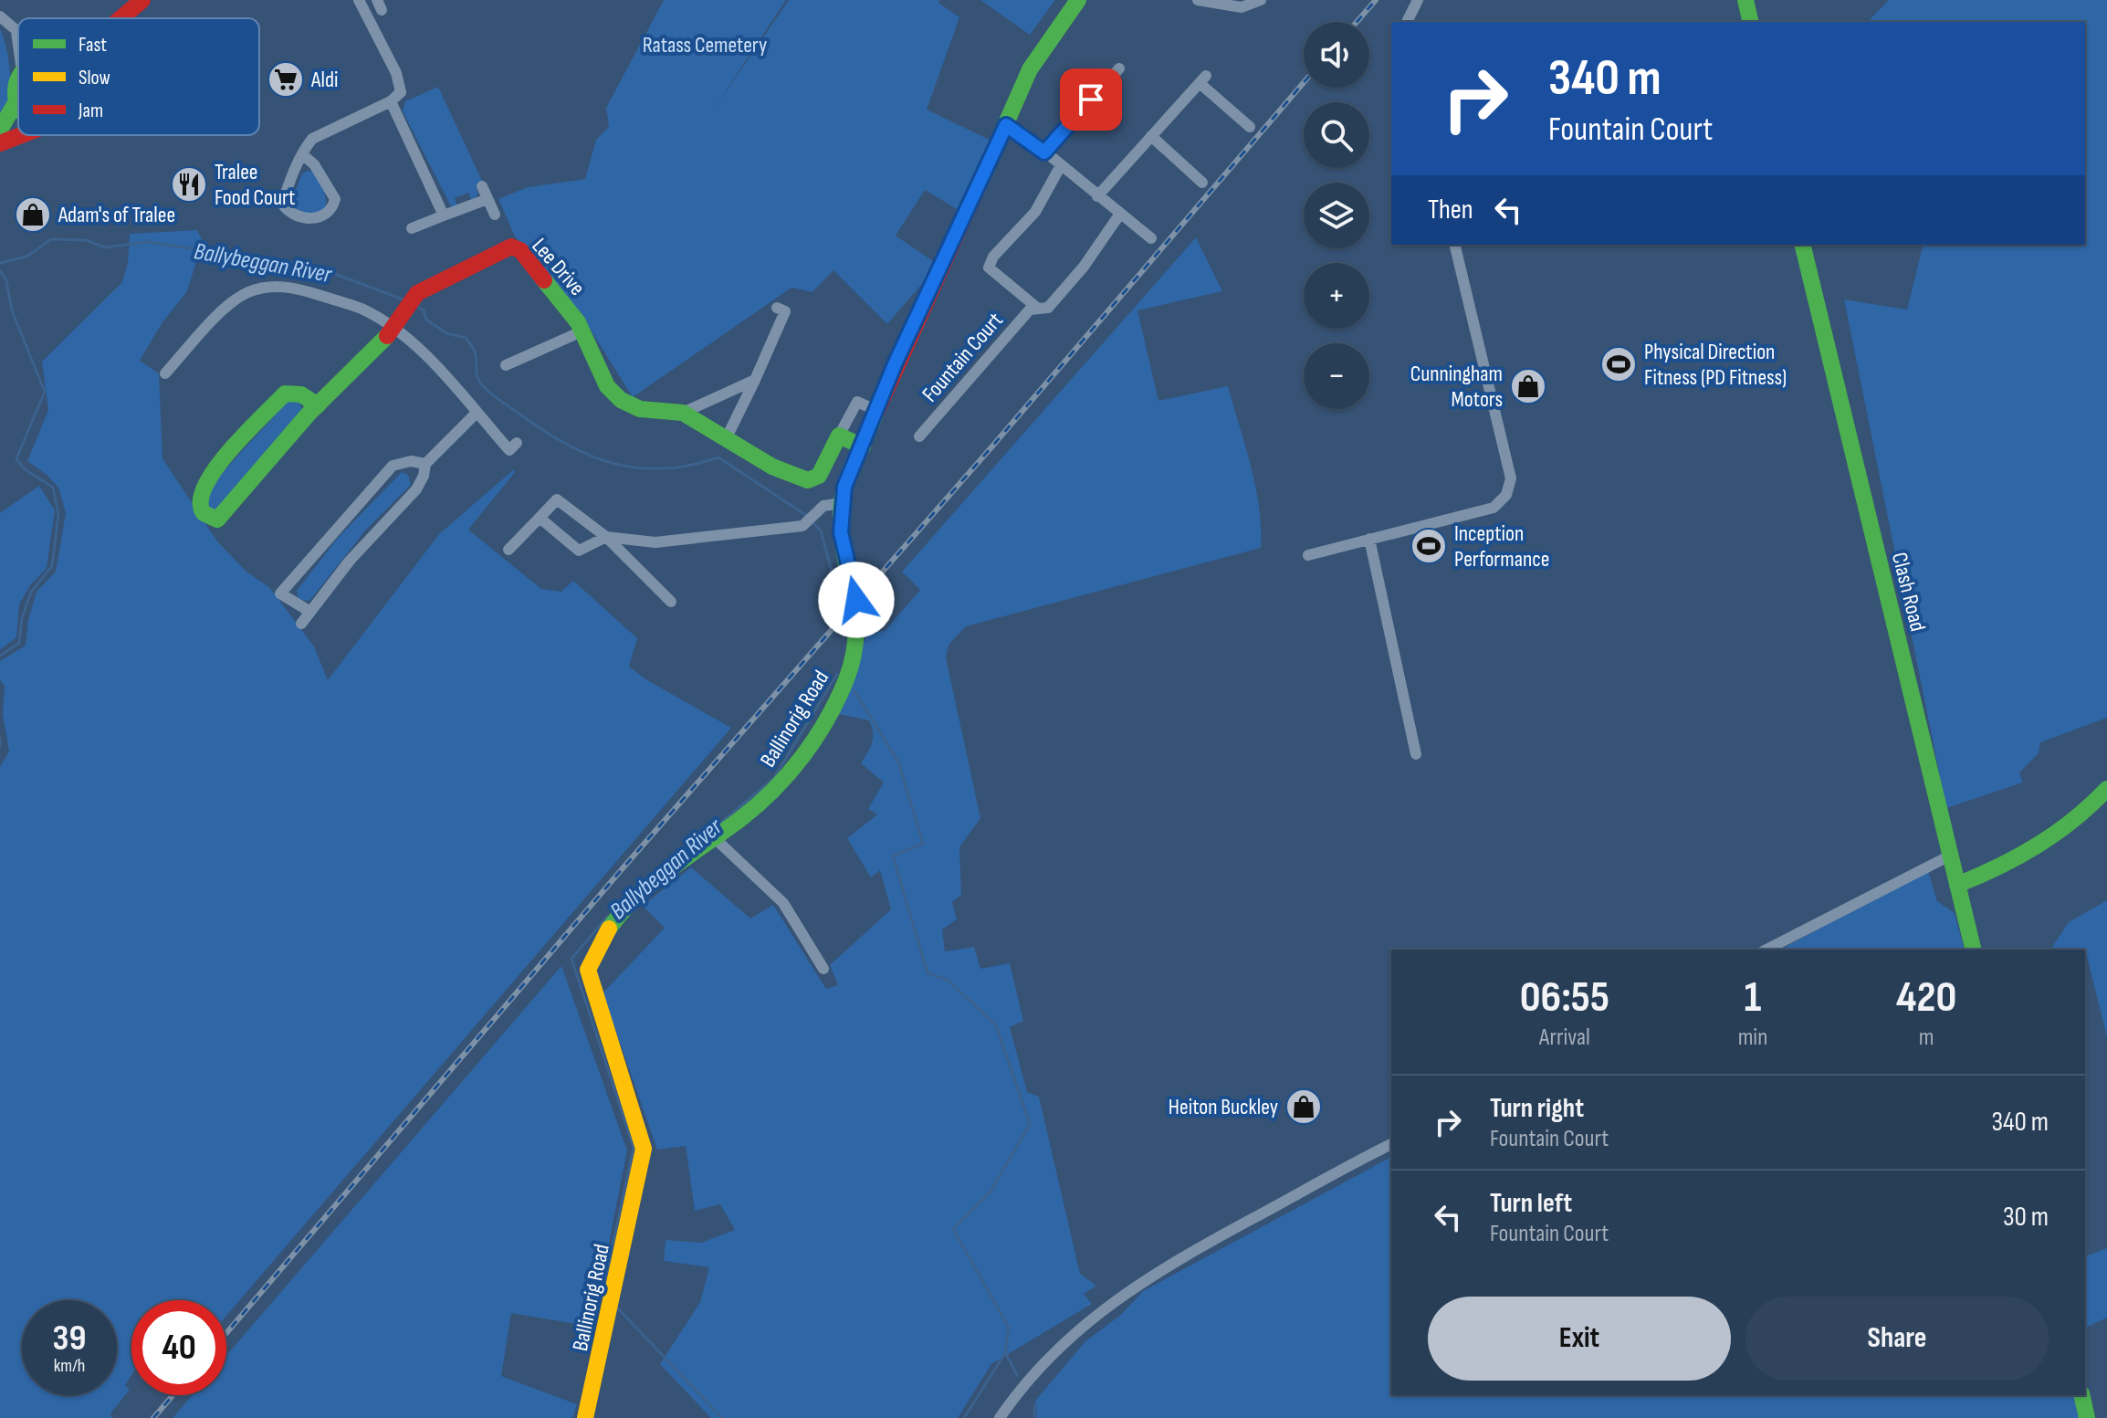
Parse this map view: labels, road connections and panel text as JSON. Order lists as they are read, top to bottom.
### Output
{
  "streets": {
    "street": [
      "Lee Drive",
      "Fountain Court",
      "Clash Road",
      "Ballinorig Road"
    ]
  },
  "water": ["Ballybeggan River"],
  "parks": ["Ratass Cemetery"],
  "places": {
    "supermarket": ["Aldi"],
    "restaurant": ["Tralee Food Court"],
    "shop": ["Adam's of Tralee", "Cunningham Motors", "Heiton Buckley"],
    "sports": ["Physical Direction Fitness (PD Fitness)", "Inception Performance"]
  },
  "legend": ["Fast", "Slow", "Jam"],
  "page": {
    "map_buttons": ["+", "−"],
    "turn": ["340 m", "Fountain Court"],
    "then": "Then",
    "eta": [
      "06:55",
      "Arrival",
      "1",
      "min",
      "420",
      "m"
    ],
    "list": [
      {
        "name": "Turn right",
        "note": "Fountain Court",
        "value": "340 m"
      },
      {
        "name": "Turn left",
        "note": "Fountain Court",
        "value": "30 m"
      }
    ],
    "buttons": ["Exit", "Share"],
    "speed": "39 km/h",
    "limit": "40"
  }
}
